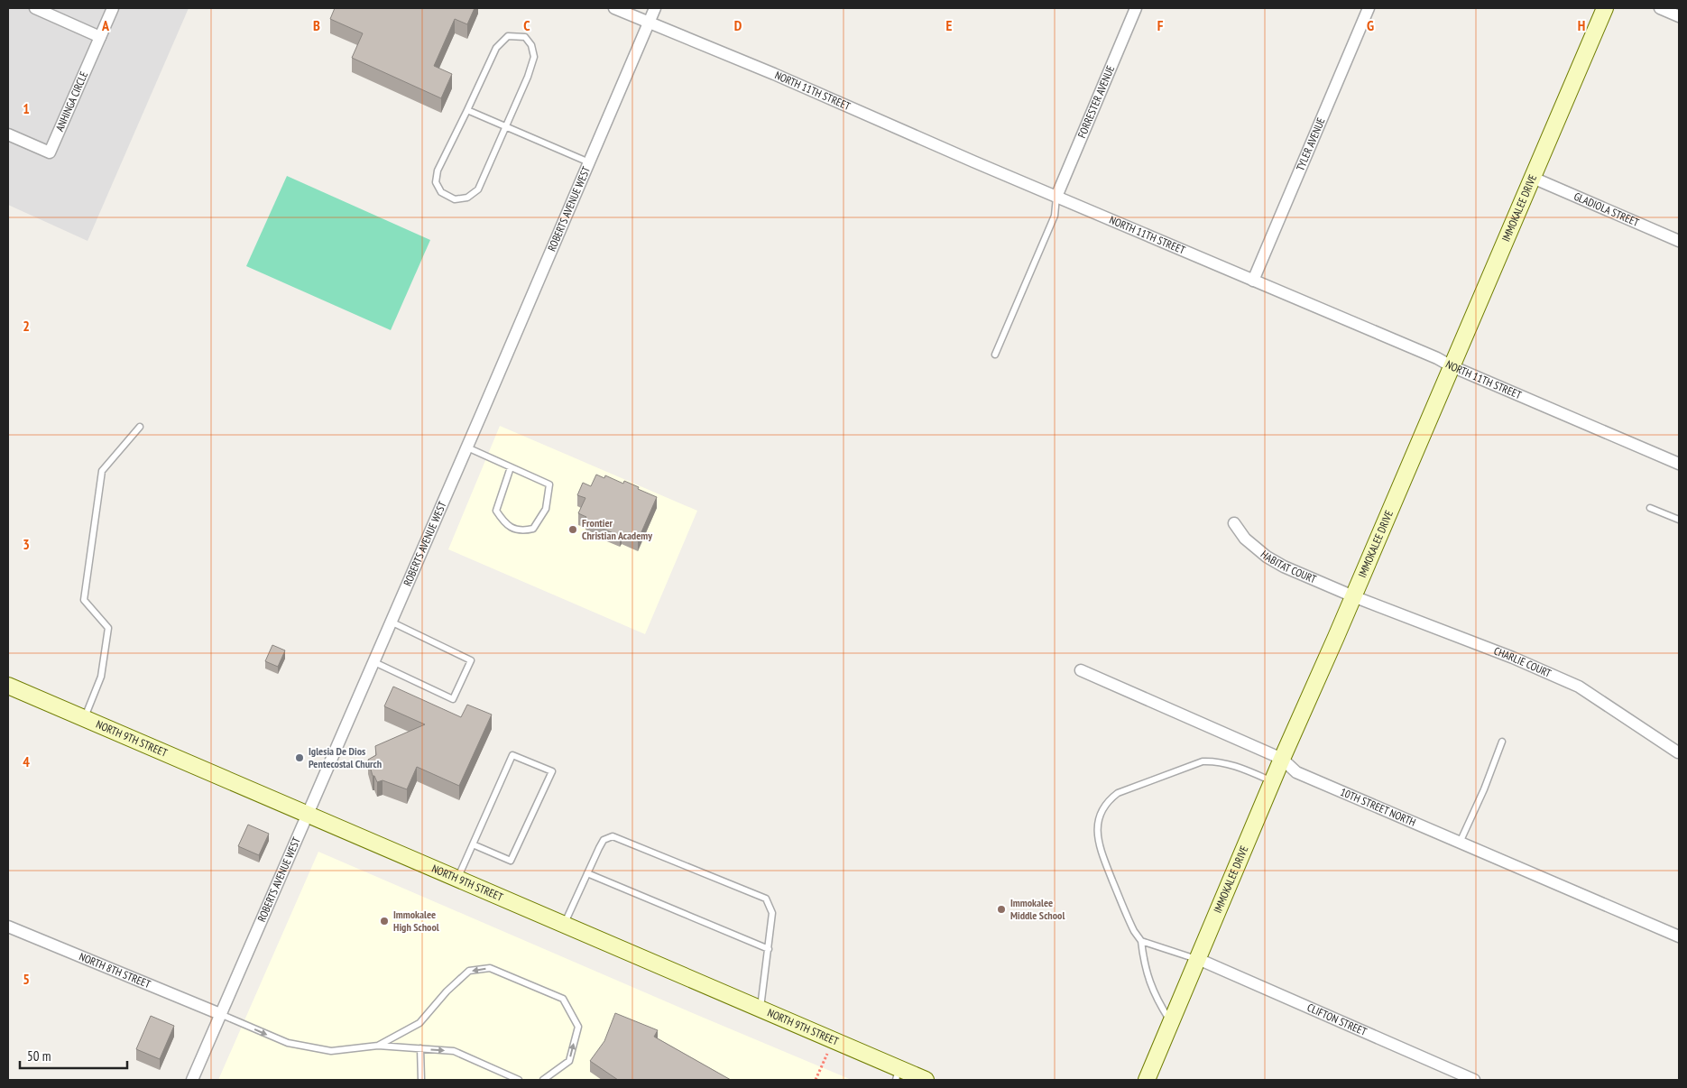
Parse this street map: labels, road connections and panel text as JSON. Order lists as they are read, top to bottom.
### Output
{
  "streets": {
    "street": [
      "NORTH 11TH STREET",
      "ANHINGA CIRCLE",
      "FORRESTER AVENUE",
      "TYLER AVENUE",
      "IMMOKALEE DRIVE",
      "ROBERTS AVENUE WEST",
      "GLADIOLA STREET",
      "HABITAT COURT",
      "CHARLIE COURT",
      "NORTH 9TH STREET",
      "10TH STREET NORTH",
      "NORTH 8TH STREET",
      "CLIFTON STREET"
    ]
  },
  "crossings": [
    ["NORTH 11TH STREET", "FORRESTER AVENUE"],
    ["NORTH 11TH STREET", "TYLER AVENUE"],
    ["NORTH 11TH STREET", "IMMOKALEE DRIVE"],
    ["NORTH 11TH STREET", "ROBERTS AVENUE WEST"],
    ["IMMOKALEE DRIVE", "GLADIOLA STREET"],
    ["IMMOKALEE DRIVE", "HABITAT COURT"],
    ["IMMOKALEE DRIVE", "CHARLIE COURT"],
    ["IMMOKALEE DRIVE", "10TH STREET NORTH"],
    ["IMMOKALEE DRIVE", "CLIFTON STREET"],
    ["ROBERTS AVENUE WEST", "NORTH 9TH STREET"],
    ["ROBERTS AVENUE WEST", "NORTH 8TH STREET"],
    ["HABITAT COURT", "CHARLIE COURT"]
  ],
  "places": [
    "Frontier Christian Academy",
    "Iglesia De Dios Pentecostal Church",
    "Immokalee Middle School",
    "Immokalee High School"
  ],
  "scale_bar": "50 m",
  "grid": {
    "columns": [
      "A",
      "B",
      "C",
      "D",
      "E",
      "F",
      "G",
      "H"
    ],
    "rows": [
      "1",
      "2",
      "3",
      "4",
      "5"
    ]
  }
}
